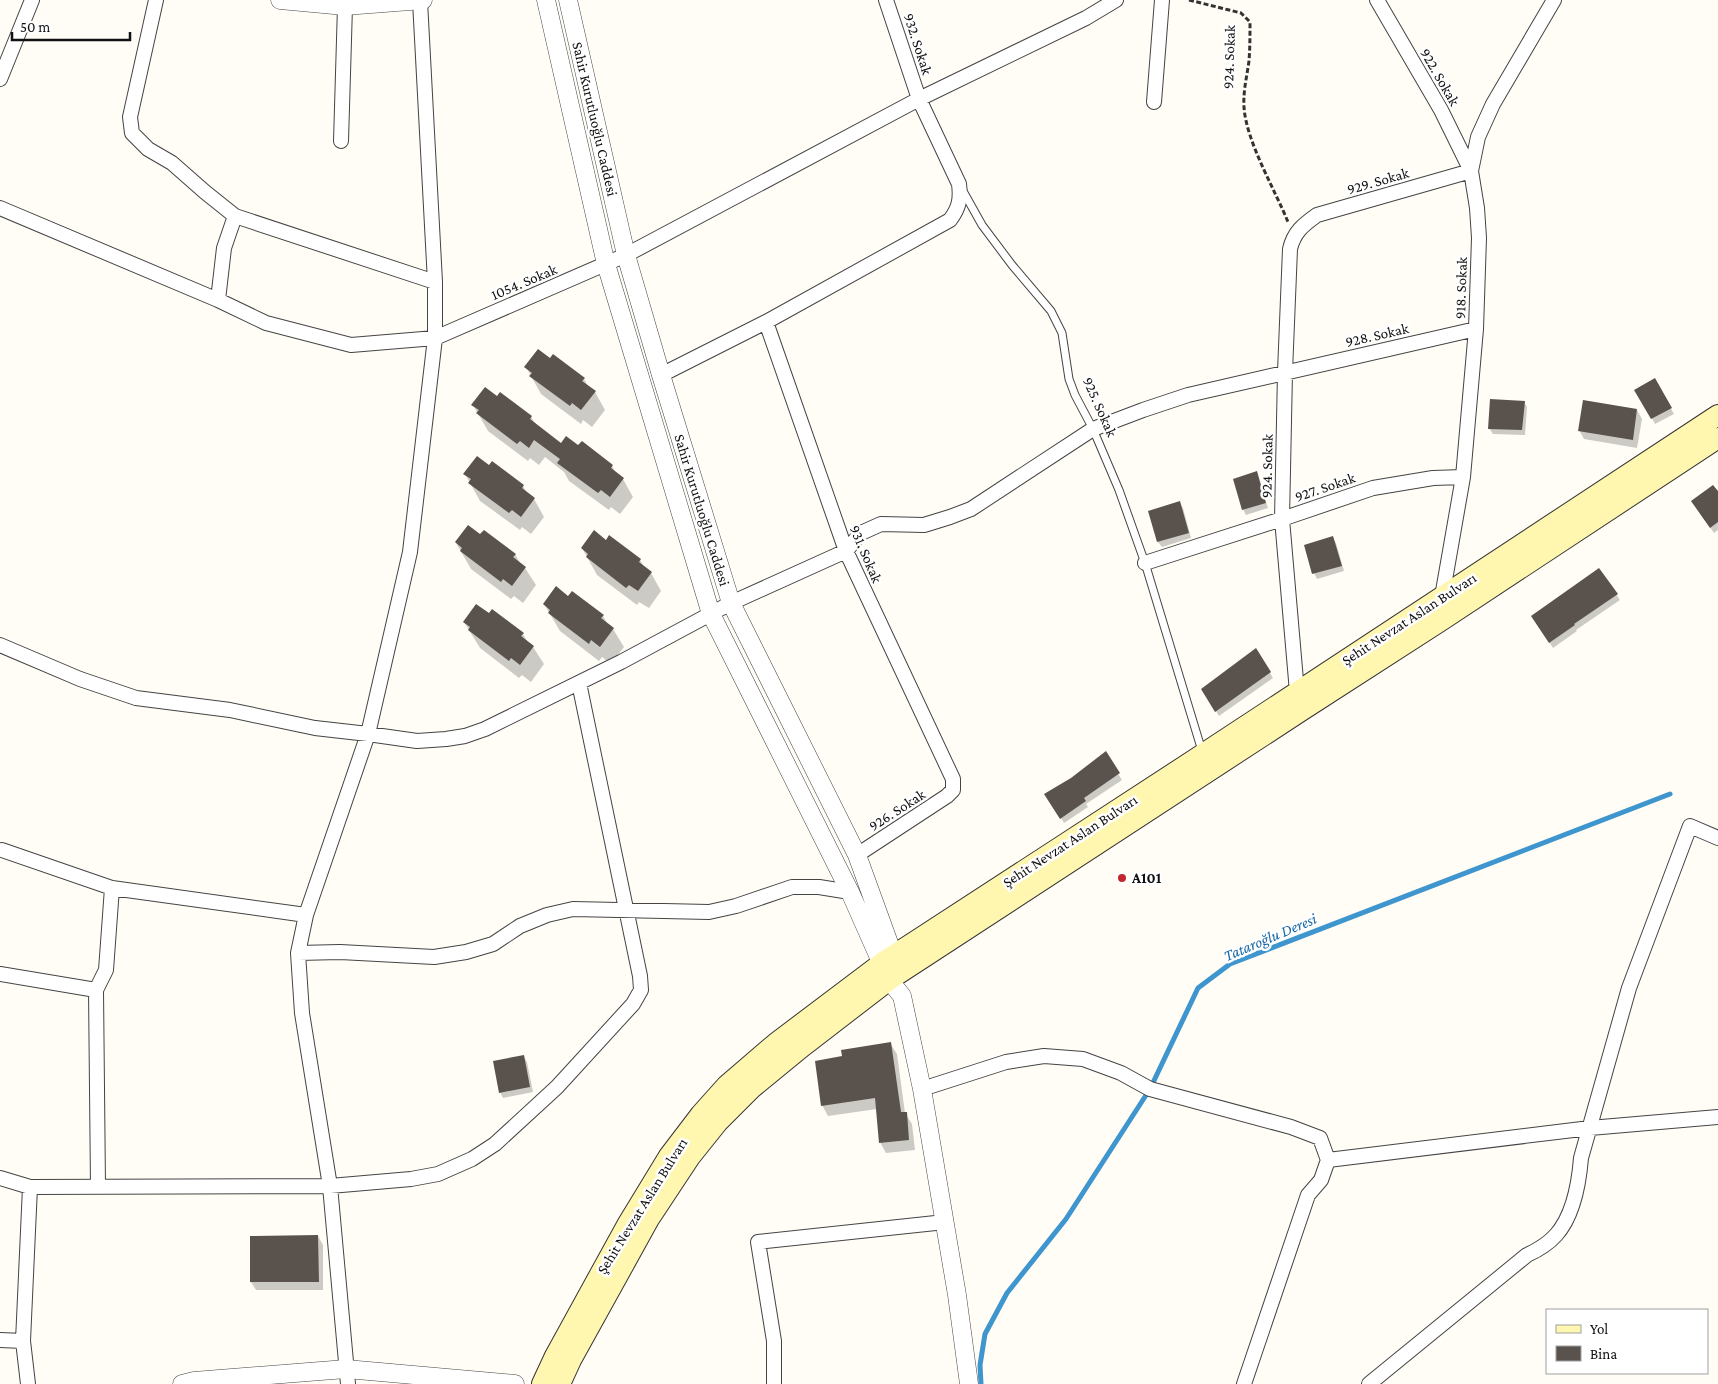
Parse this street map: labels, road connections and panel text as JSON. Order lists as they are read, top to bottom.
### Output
{
  "streets": {
    "main road": ["Şehit Nevzat Aslan Bulvarı"],
    "street": [
      "932. Sokak",
      "924. Sokak",
      "922. Sokak",
      "Sahir Kurutluoğlu Caddesi",
      "929. Sokak",
      "1054. Sokak",
      "918. Sokak",
      "928. Sokak",
      "925. Sokak",
      "927. Sokak",
      "931. Sokak",
      "926. Sokak"
    ]
  },
  "crossings": [
    ["932. Sokak", "1054. Sokak"],
    ["932. Sokak", "925. Sokak"],
    ["924. Sokak", "929. Sokak"],
    ["924. Sokak", "928. Sokak"],
    ["924. Sokak", "927. Sokak"],
    ["924. Sokak", "Şehit Nevzat Aslan Bulvarı"],
    ["922. Sokak", "929. Sokak"],
    ["922. Sokak", "918. Sokak"],
    ["Sahir Kurutluoğlu Caddesi", "1054. Sokak"],
    ["Sahir Kurutluoğlu Caddesi", "Şehit Nevzat Aslan Bulvarı"],
    ["Sahir Kurutluoğlu Caddesi", "926. Sokak"],
    ["929. Sokak", "918. Sokak"],
    ["1054. Sokak", "925. Sokak"],
    ["918. Sokak", "928. Sokak"],
    ["918. Sokak", "927. Sokak"],
    ["918. Sokak", "Şehit Nevzat Aslan Bulvarı"],
    ["928. Sokak", "925. Sokak"],
    ["928. Sokak", "931. Sokak"],
    ["925. Sokak", "927. Sokak"],
    ["925. Sokak", "Şehit Nevzat Aslan Bulvarı"],
    ["931. Sokak", "926. Sokak"]
  ],
  "water": ["Tataroğlu Deresi"],
  "places": ["A101"],
  "legend": ["Yol", "Bina"],
  "scale_bar": "50 m"
}
